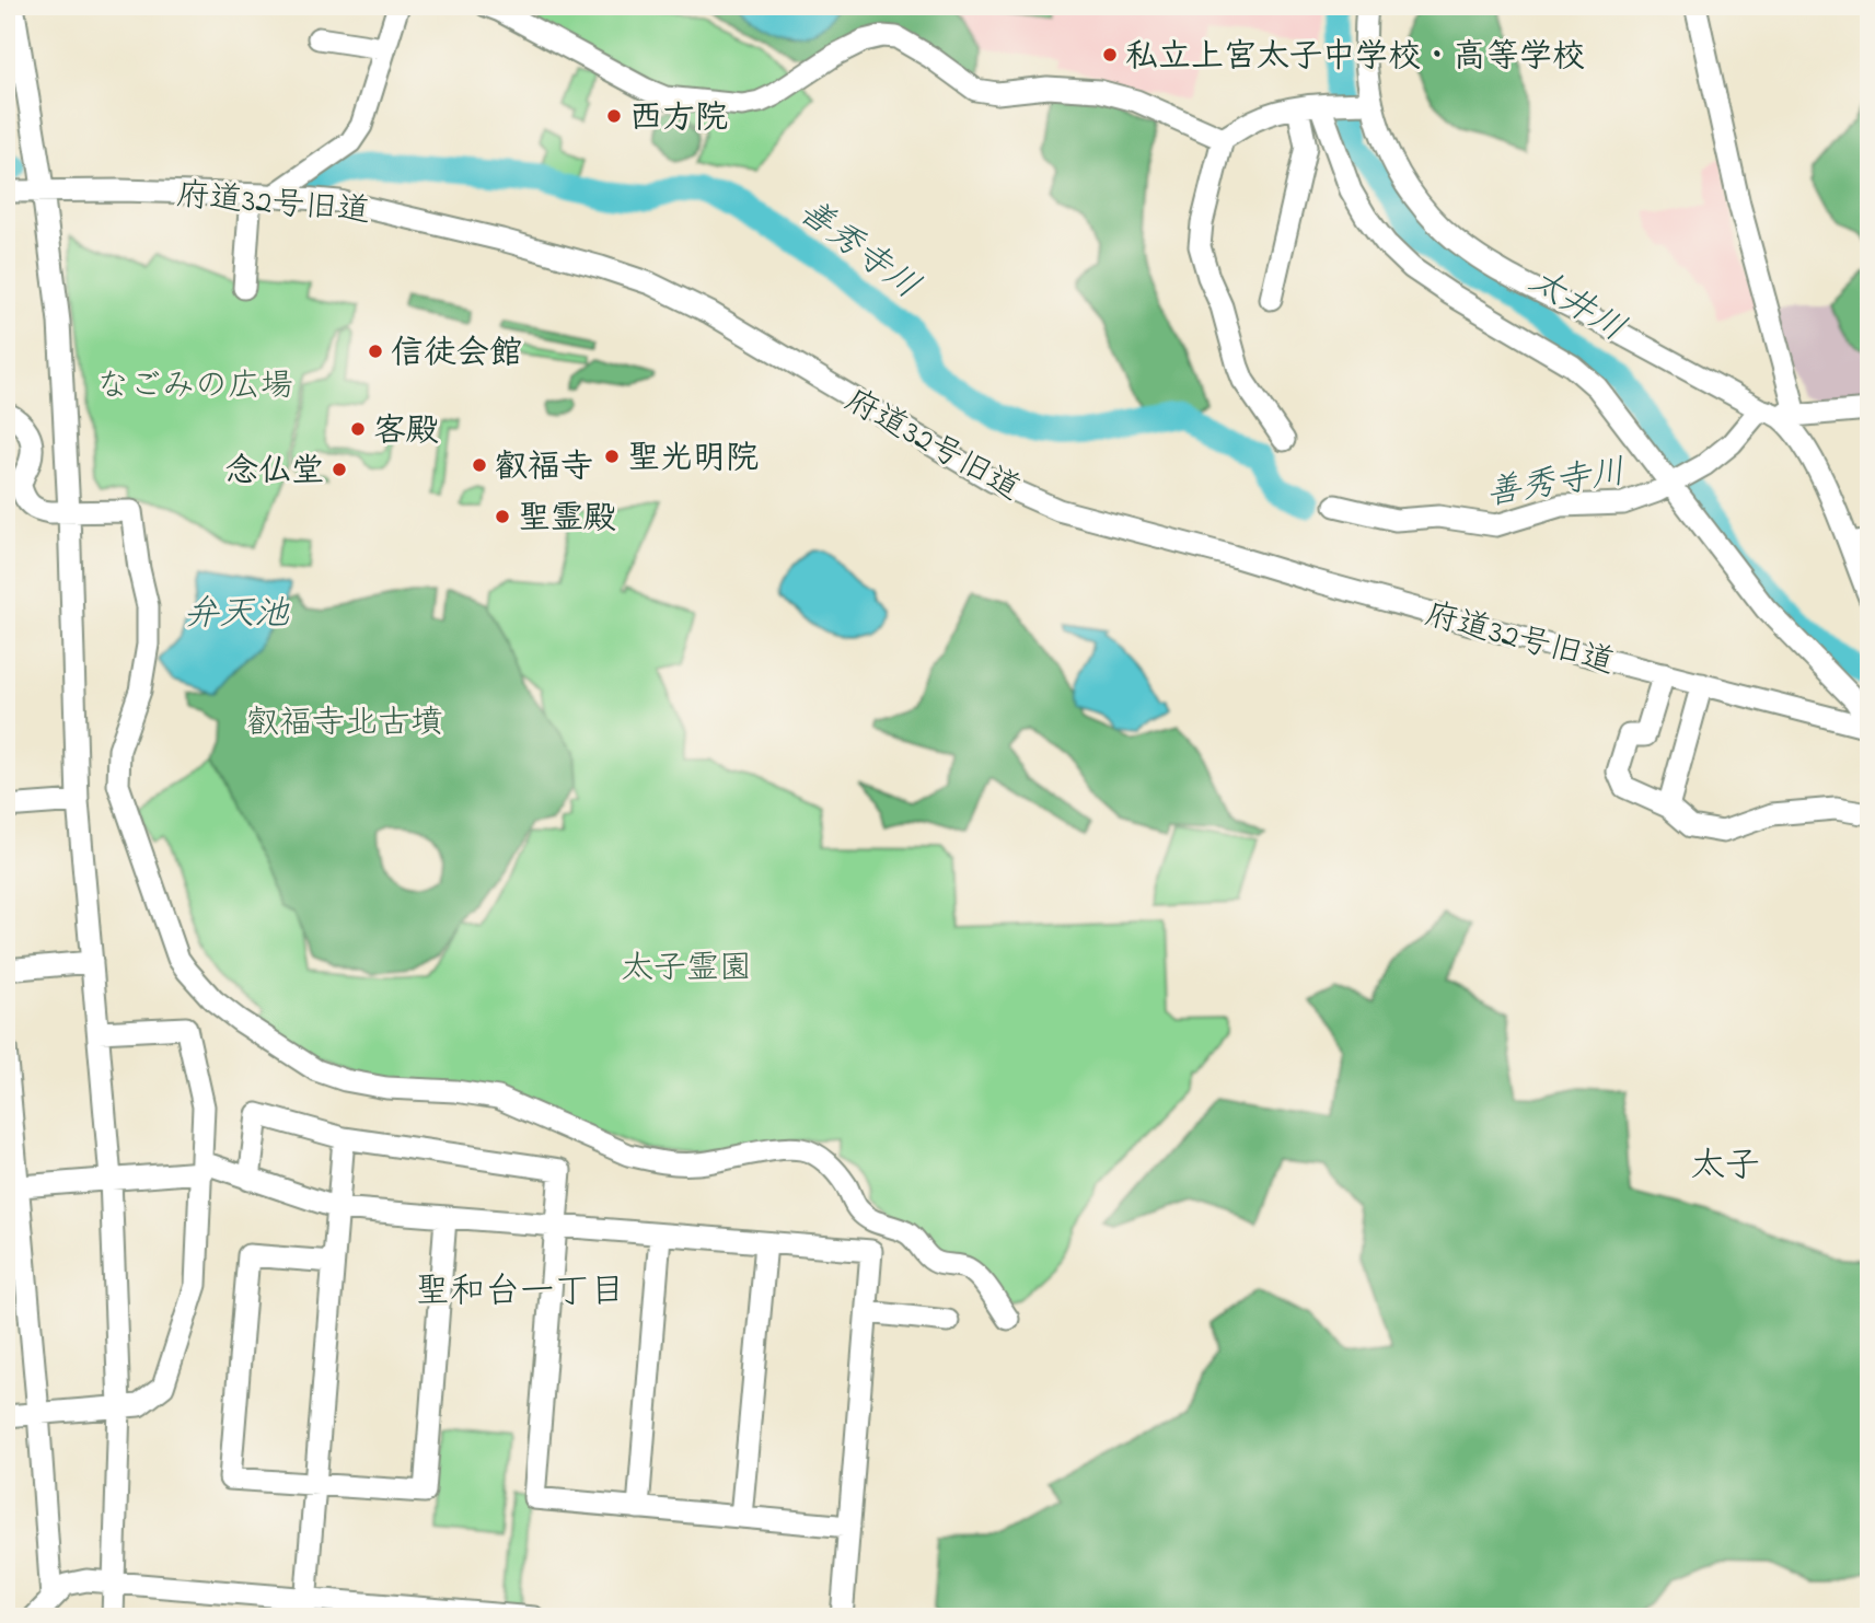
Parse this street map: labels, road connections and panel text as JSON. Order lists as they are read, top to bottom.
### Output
{
  "streets": {
    "street": ["府道32号旧道"]
  },
  "districts": ["太子", "聖和台一丁目"],
  "water": ["善秀寺川", "太井川", "弁天池"],
  "parks": ["なごみの広場", "叡福寺北古墳", "太子霊園"],
  "places": [
    "私立上宮太子中学校・高等学校",
    "西方院",
    "信徒会館",
    "客殿",
    "聖光明院",
    "叡福寺",
    "念仏堂",
    "聖霊殿"
  ]
}
